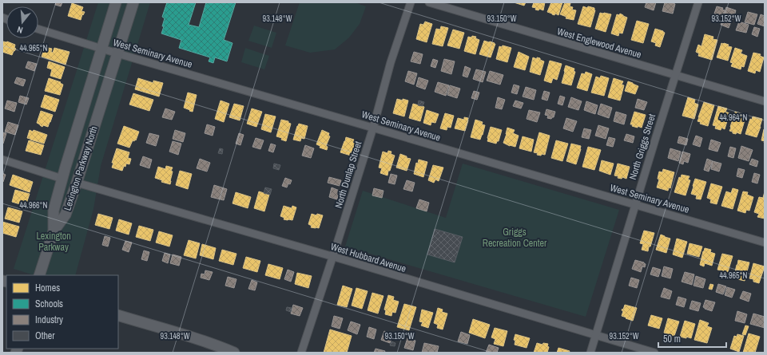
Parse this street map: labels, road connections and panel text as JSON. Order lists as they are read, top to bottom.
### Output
{
  "streets": {
    "main road": ["Lexington Parkway North"],
    "street": [
      "West Englewood Avenue",
      "West Seminary Avenue",
      "North Griggs Street",
      "North Dunlap Street",
      "West Hubbard Avenue"
    ]
  },
  "crossings": [
    ["West Englewood Avenue", "North Griggs Street"],
    ["West Seminary Avenue", "North Griggs Street"],
    ["West Seminary Avenue", "Lexington Parkway North"],
    ["West Seminary Avenue", "North Dunlap Street"],
    ["North Griggs Street", "West Hubbard Avenue"],
    ["Lexington Parkway North", "West Hubbard Avenue"],
    ["North Dunlap Street", "West Hubbard Avenue"]
  ],
  "parks": ["Griggs Recreation Center", "Lexington Parkway"],
  "legend": [
    "Homes",
    "Schools",
    "Industry",
    "Other"
  ],
  "scale_bar": "50 m",
  "north": "bottom",
  "coordinates": [
    "93.148°W",
    "93.150°W",
    "93.152°W",
    "44.965°N",
    "44.964°N",
    "44.966°N"
  ]
}
